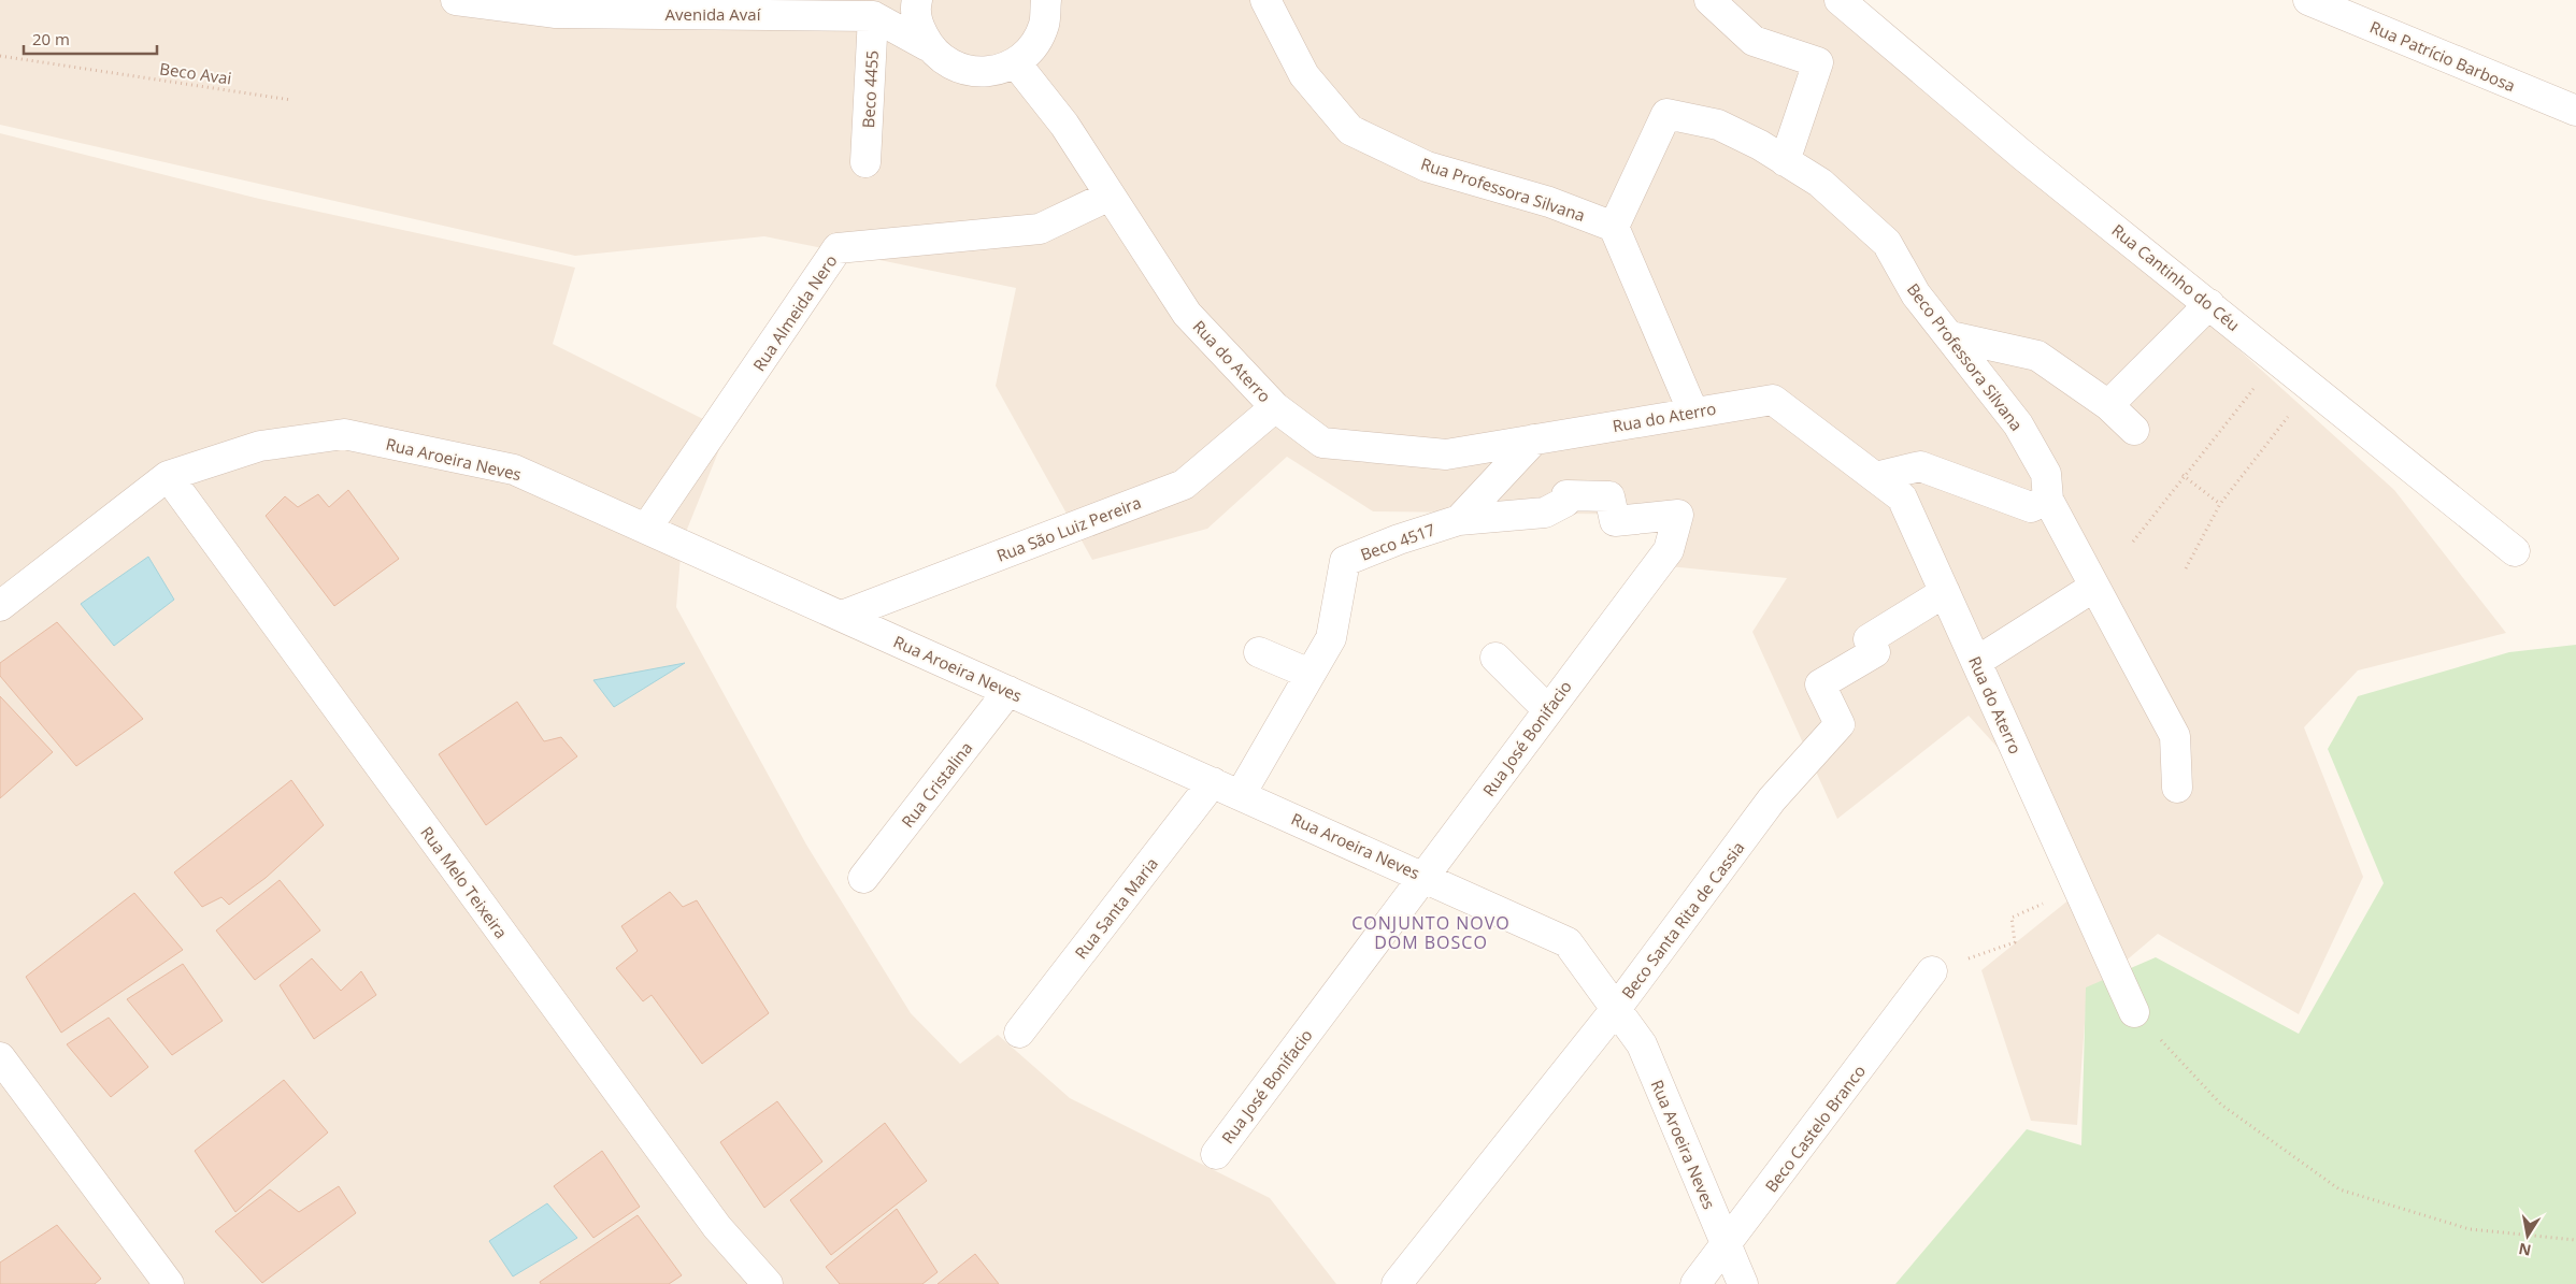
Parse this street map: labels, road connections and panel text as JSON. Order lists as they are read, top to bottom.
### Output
{
  "streets": {
    "street": [
      "Avenida Avaí",
      "Rua Patrício Barbosa",
      "Beco 4455",
      "Rua Professora Silvana",
      "Rua Cantinho do Céu",
      "Rua Almeida Nero",
      "Beco Professora Silvana",
      "Rua do Aterro",
      "Rua Aroeira Neves",
      "Rua São Luiz Pereira",
      "Beco 4517",
      "Rua José Bonifacio",
      "Rua Cristalina",
      "Rua Melo Teixeira",
      "Rua Santa Maria",
      "Beco Santa Rita de Cassia",
      "Beco Castelo Branco"
    ],
    "path": ["Beco Avai"]
  },
  "crossings": [
    ["Avenida Avaí", "Beco 4455"],
    ["Avenida Avaí", "Rua do Aterro"],
    ["Rua Professora Silvana", "Beco Professora Silvana"],
    ["Rua Almeida Nero", "Rua do Aterro"],
    ["Rua Almeida Nero", "Rua Aroeira Neves"],
    ["Rua do Aterro", "Rua São Luiz Pereira"],
    ["Rua do Aterro", "Beco 4517"],
    ["Rua do Aterro", "Beco Santa Rita de Cassia"],
    ["Rua Aroeira Neves", "Rua São Luiz Pereira"],
    ["Rua Aroeira Neves", "Beco 4517"],
    ["Rua Aroeira Neves", "Rua José Bonifacio"],
    ["Rua Aroeira Neves", "Rua Cristalina"],
    ["Rua Aroeira Neves", "Rua Melo Teixeira"],
    ["Rua Aroeira Neves", "Rua Santa Maria"],
    ["Rua Aroeira Neves", "Beco Santa Rita de Cassia"],
    ["Rua Aroeira Neves", "Beco Castelo Branco"],
    ["Beco 4517", "Rua José Bonifacio"]
  ],
  "districts": ["CONJUNTO NOVO DOM BOSCO"],
  "scale_bar": "20 m",
  "north": "bottom"
}
